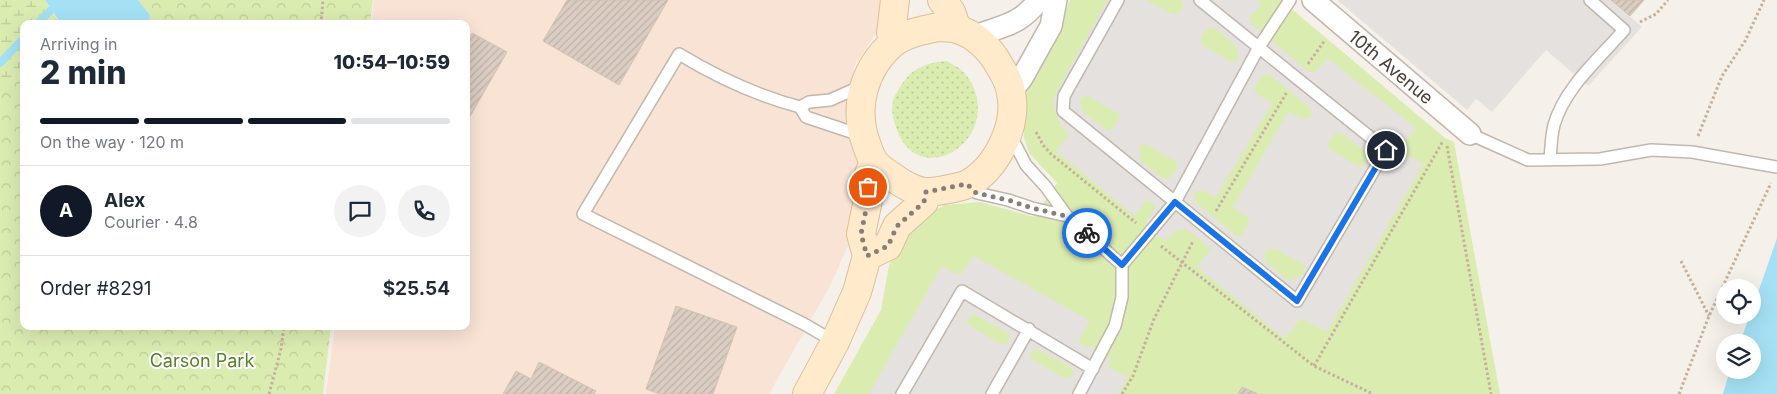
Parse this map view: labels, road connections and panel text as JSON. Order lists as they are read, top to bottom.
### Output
{
  "streets": {
    "street": ["10th Avenue"]
  },
  "parks": ["Carson Park"],
  "page": {
    "heading": ["2 min", "Arriving in", "10:54–10:59"],
    "panel": [
      "Alex",
      "Courier · 4.8",
      "Order #8291",
      "$25.54"
    ],
    "bar": "On the way · 120 m",
    "round": "A"
  }
}
